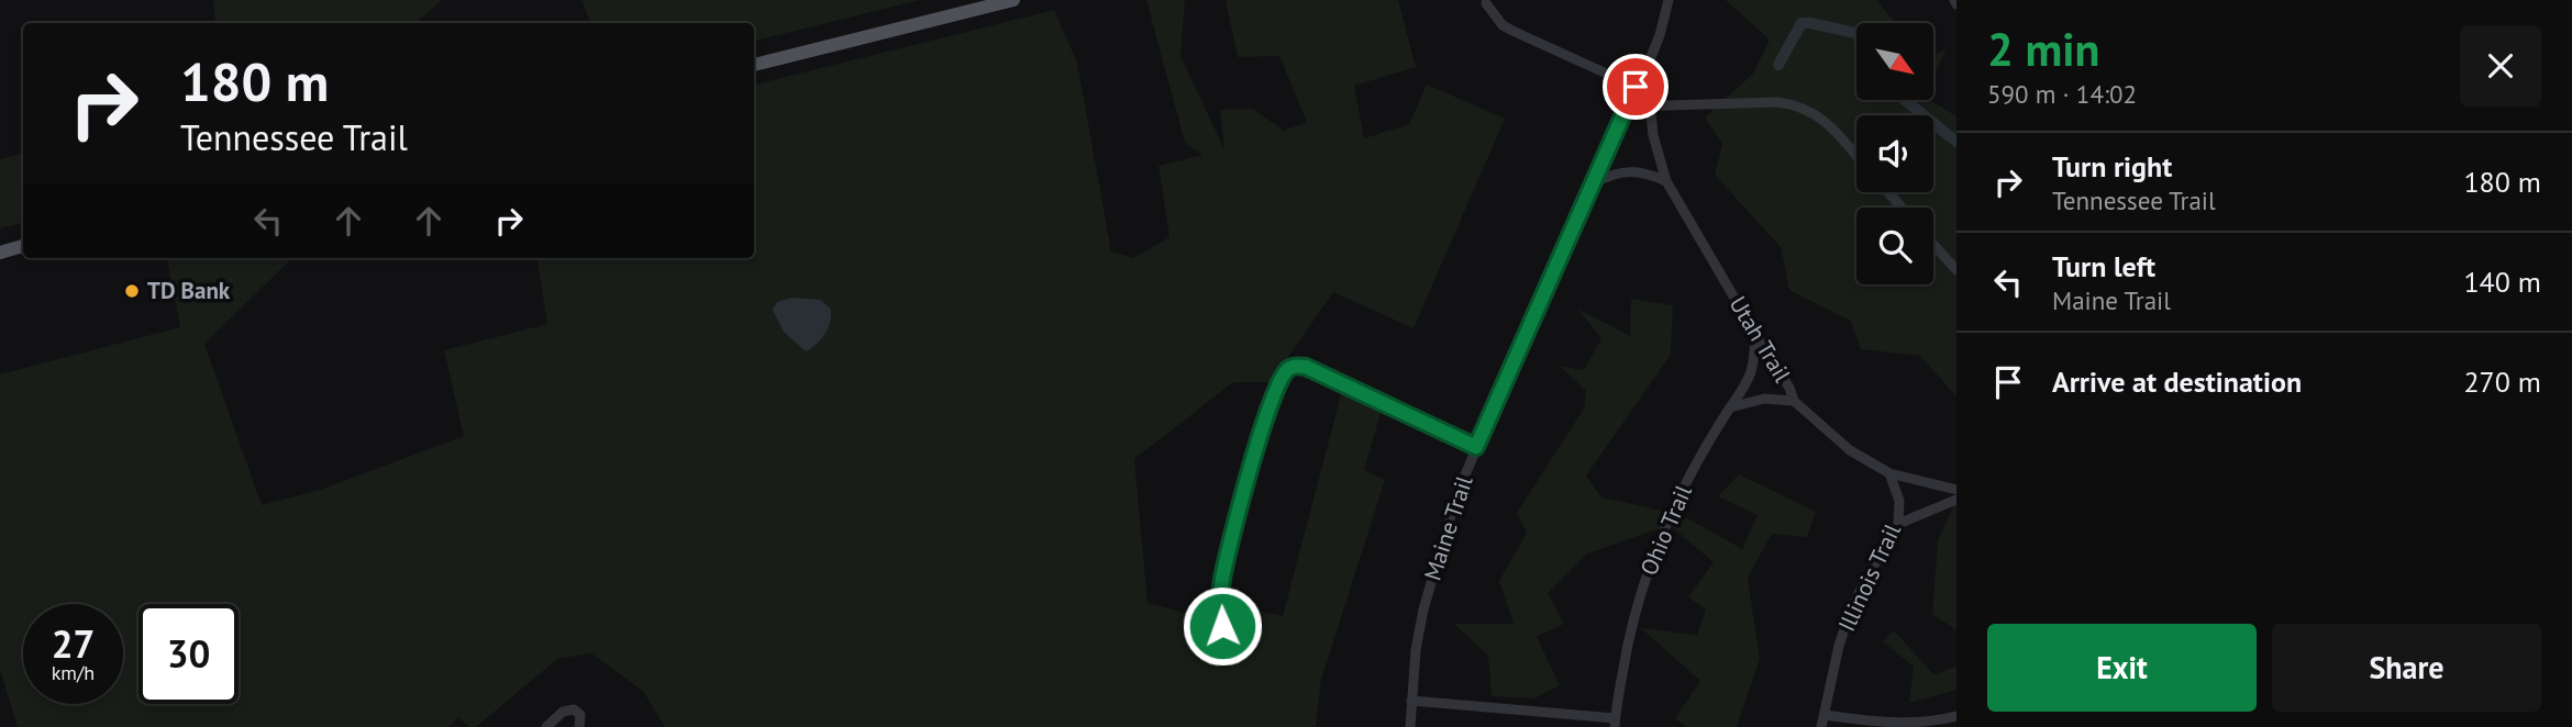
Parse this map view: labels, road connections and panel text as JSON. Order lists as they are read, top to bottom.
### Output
{
  "streets": {
    "street": [
      "Utah Trail",
      "Maine Trail",
      "Ohio Trail",
      "Illinois Trail"
    ]
  },
  "crossings": [
    ["Utah Trail", "Maine Trail"],
    ["Utah Trail", "Ohio Trail"],
    ["Utah Trail", "Illinois Trail"]
  ],
  "places": ["TD Bank"],
  "north": "bottom right",
  "page": {
    "heading": ["2 min", "590 m · 14:02"],
    "turn": ["180 m", "Tennessee Trail"],
    "list": [
      {
        "name": "Turn right",
        "note": "Tennessee Trail",
        "value": "180 m"
      },
      {
        "name": "Turn left",
        "note": "Maine Trail",
        "value": "140 m"
      },
      {
        "name": "Arrive at destination",
        "value": "270 m"
      }
    ],
    "speed": "27 km/h",
    "limit": "30",
    "buttons": ["Exit", "Share"]
  }
}
